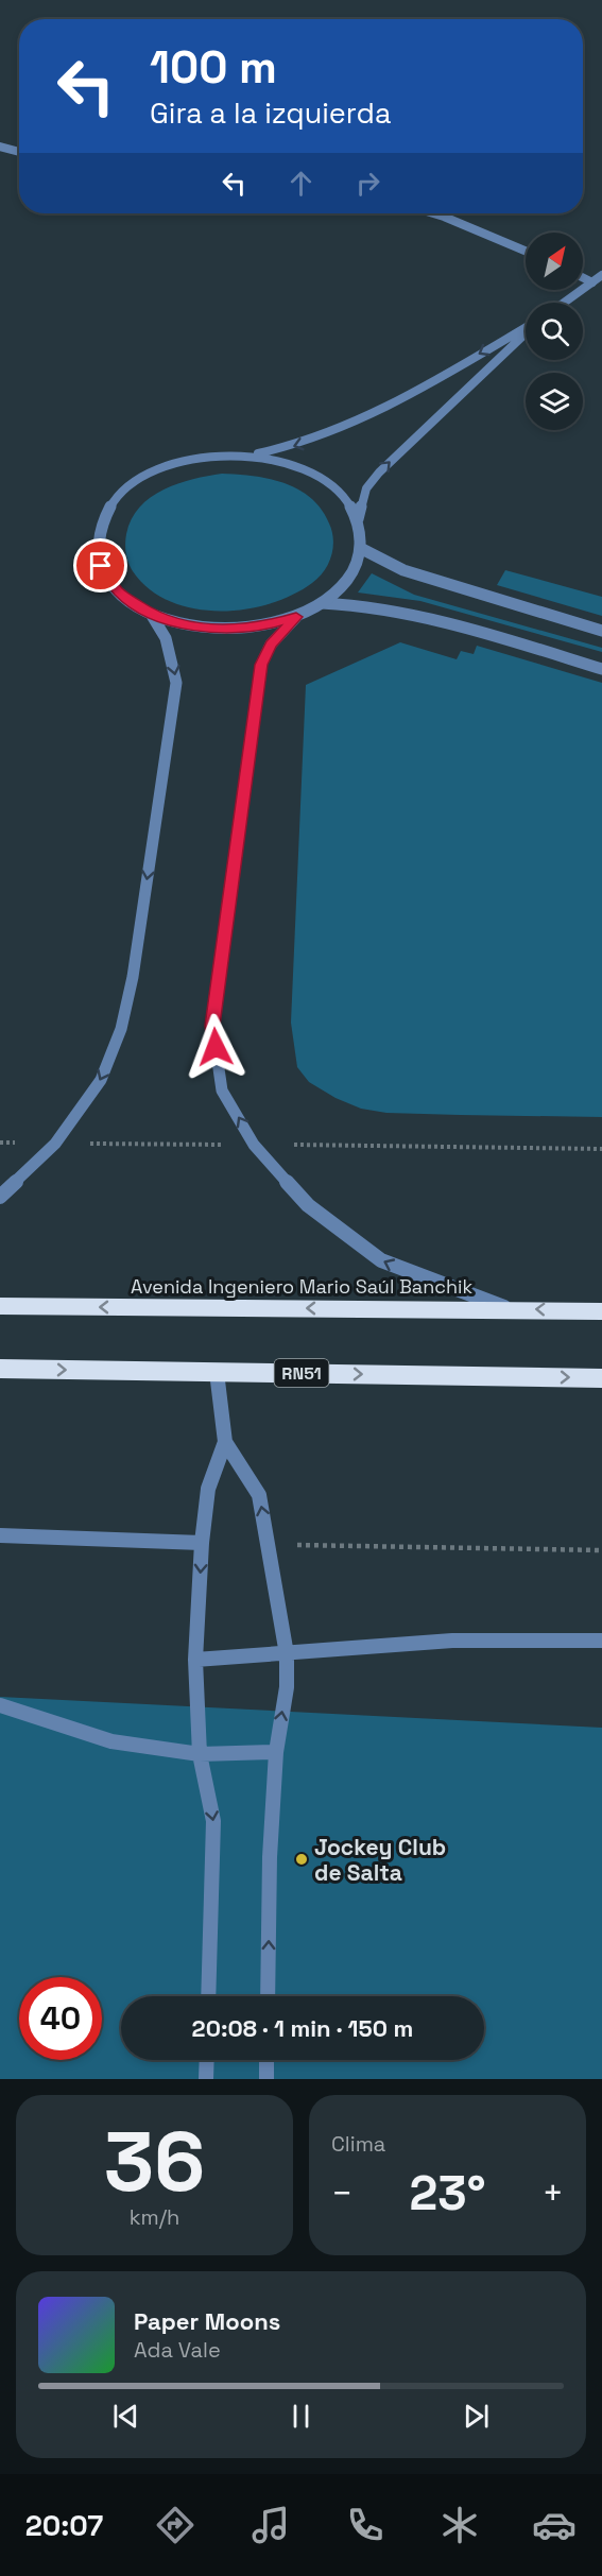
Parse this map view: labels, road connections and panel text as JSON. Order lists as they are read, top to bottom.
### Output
{
  "streets": {
    "highway": ["Avenida Ingeniero Mario Saúl Banchik", "RN51"]
  },
  "places": ["Jockey Club de Salta"],
  "north": "top right",
  "page": {
    "turn": ["100 m", "Gira a la izquierda"],
    "limit": "40",
    "trip": "20:08 · 1 min · 150 m",
    "tile": [
      ["36", "km/h"],
      "Clima"
    ],
    "heat": ["−", "23°", "+"],
    "song": ["Paper Moons", "Ada Vale"],
    "tabs": "20:07"
  }
}
